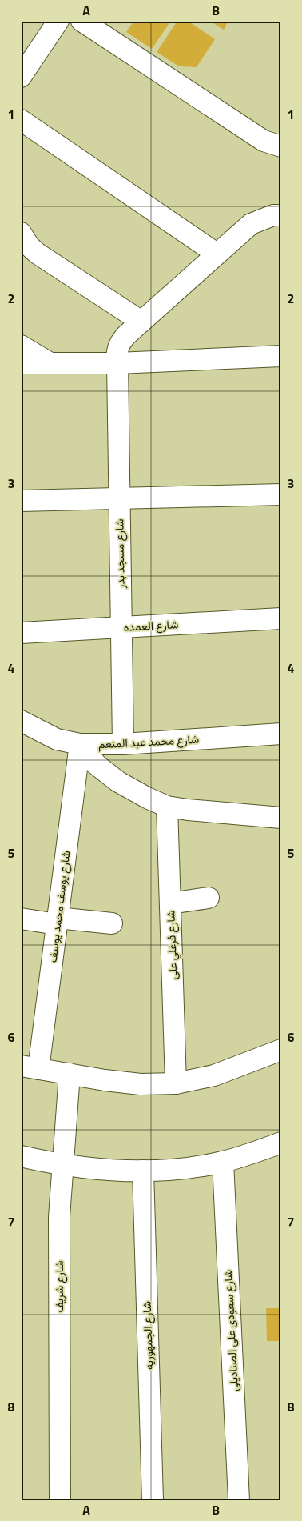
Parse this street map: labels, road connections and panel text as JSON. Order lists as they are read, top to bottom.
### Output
{
  "streets": {
    "street": [
      "شارع مسجد بدر",
      "شارع العمده",
      "شارع محمد عبد المنعم",
      "شارع يوسف محمد يوسف",
      "شارع فرغلي على",
      "شارع شريف",
      "شارع سعودى على الصناديلى",
      "شارع الجمهوريه"
    ]
  },
  "crossings": [
    ["شارع مسجد بدر", "شارع العمده"],
    ["شارع مسجد بدر", "شارع محمد عبد المنعم"],
    ["شارع محمد عبد المنعم", "شارع يوسف محمد يوسف"]
  ],
  "grid": {
    "columns": ["A", "B"],
    "rows": [
      "1",
      "2",
      "3",
      "4",
      "5",
      "6",
      "7",
      "8"
    ]
  }
}
